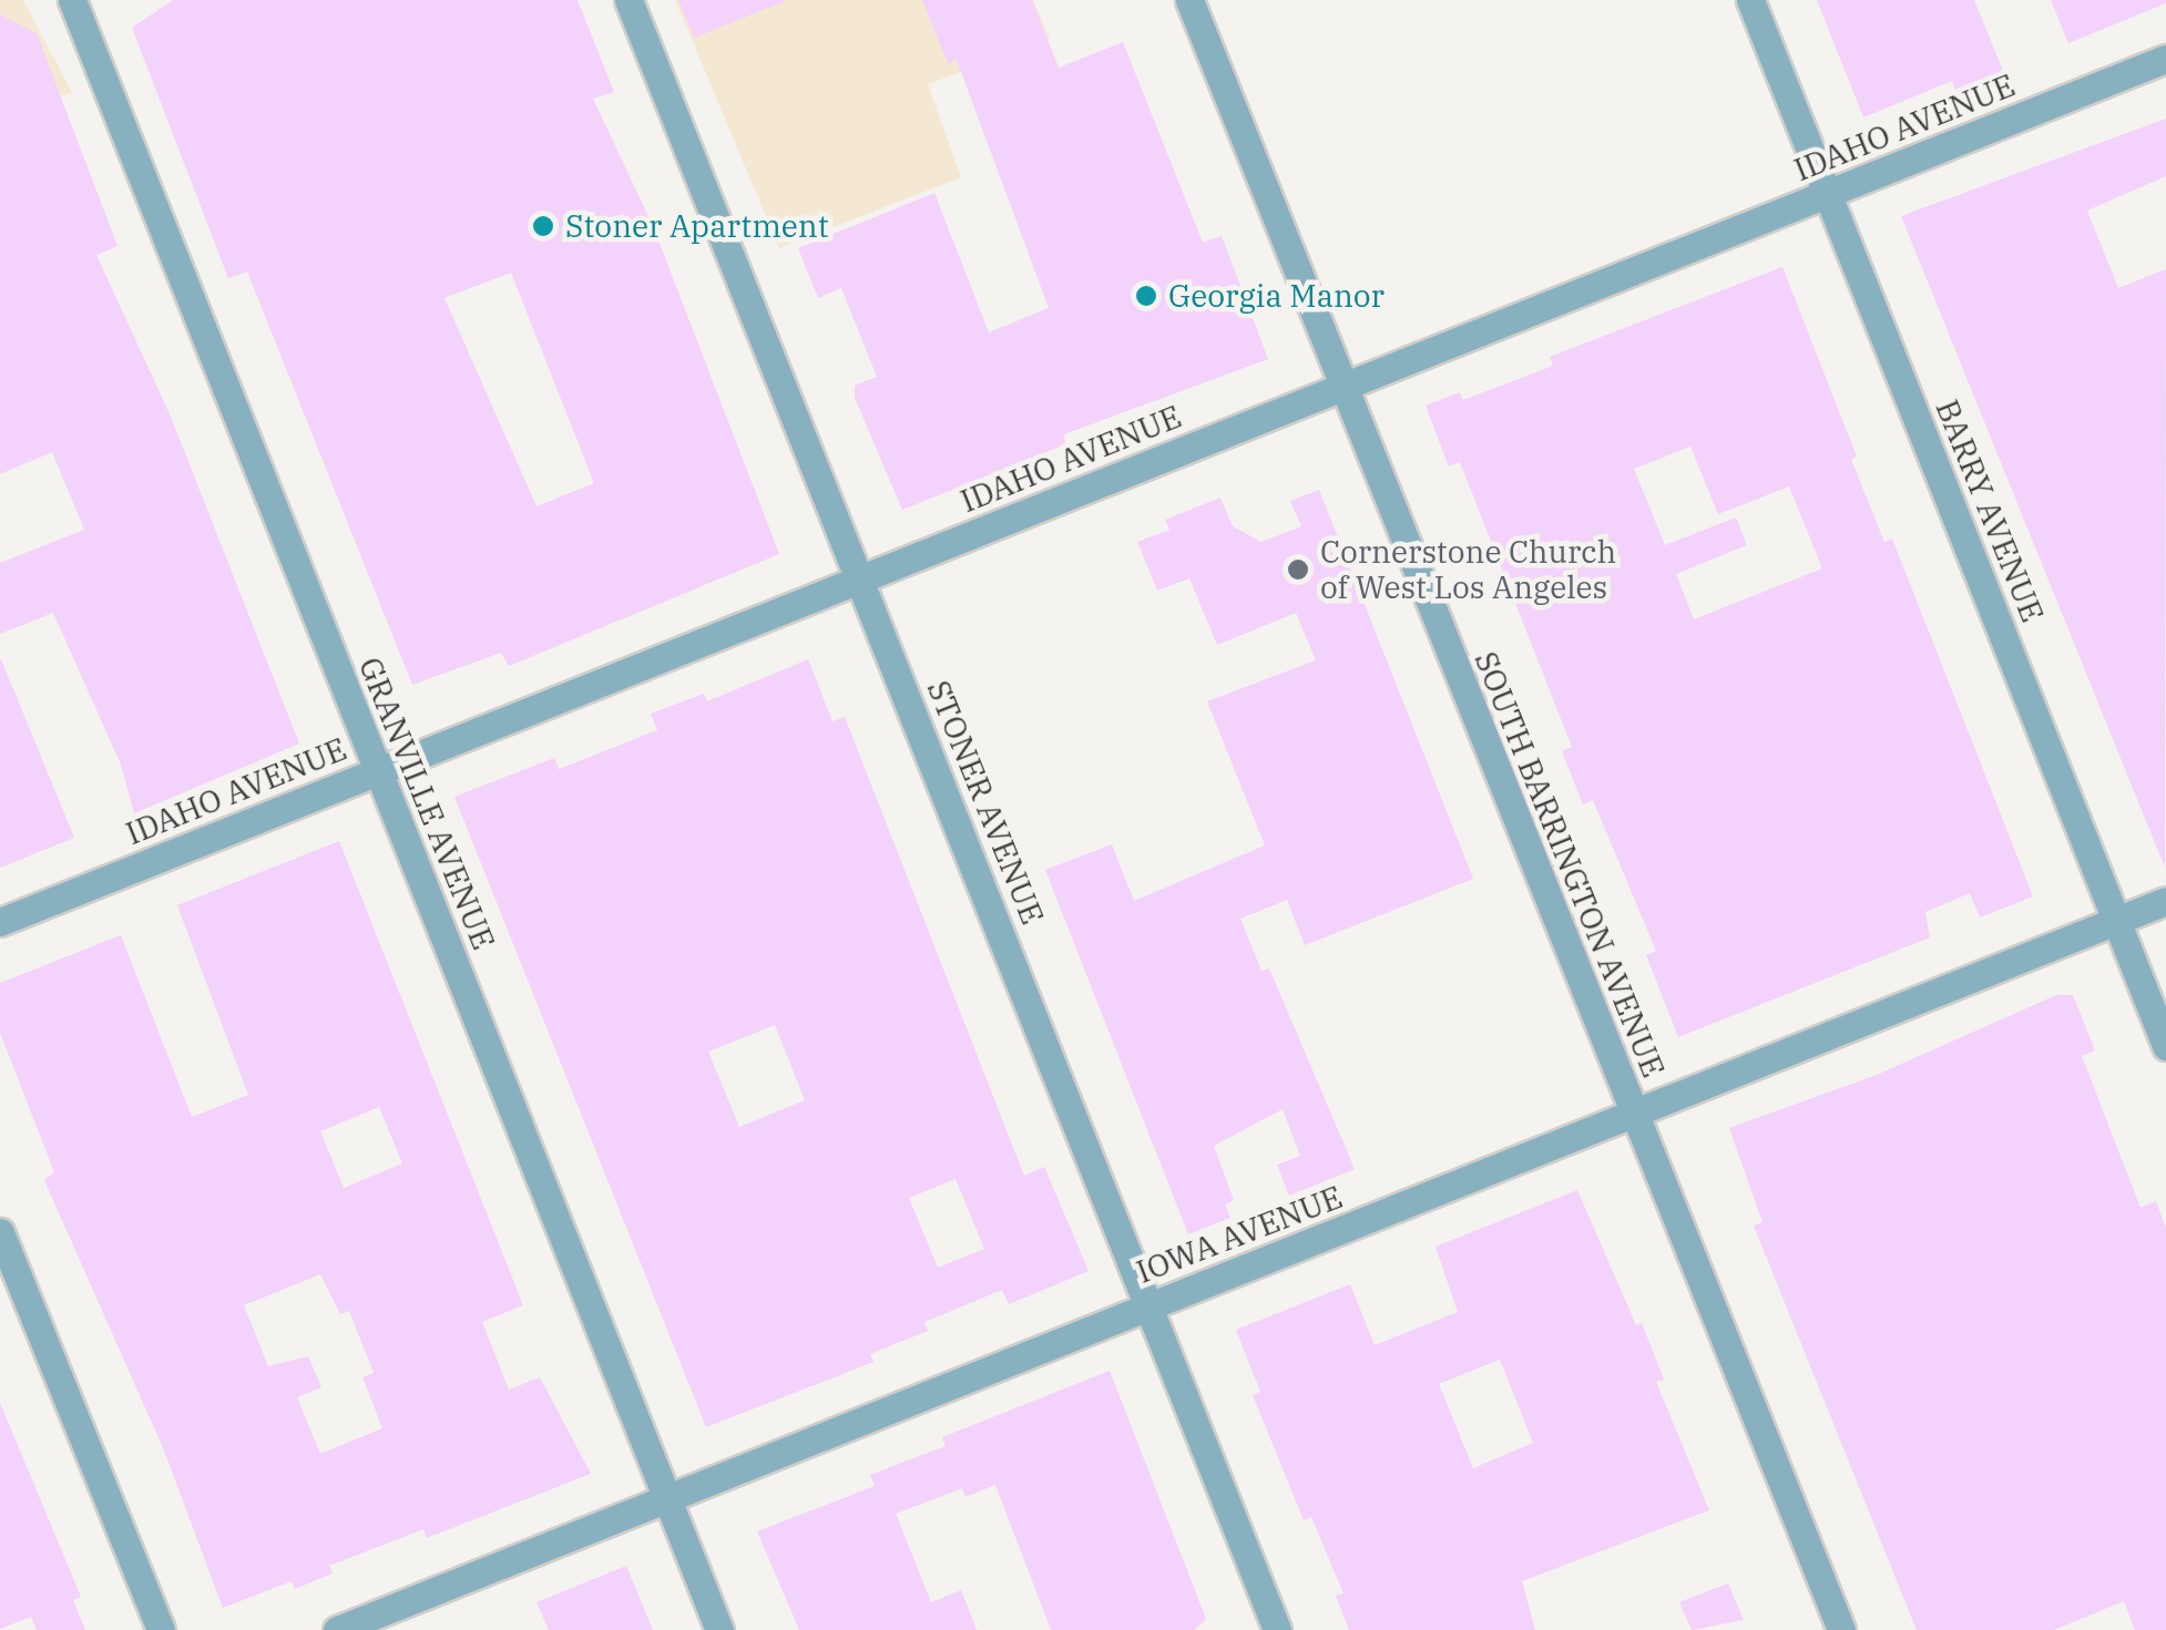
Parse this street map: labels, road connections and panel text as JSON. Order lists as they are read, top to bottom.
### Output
{
  "streets": {
    "street": [
      "IDAHO AVENUE",
      "BARRY AVENUE",
      "STONER AVENUE",
      "GRANVILLE AVENUE",
      "SOUTH BARRINGTON AVENUE",
      "IOWA AVENUE"
    ]
  },
  "crossings": [
    ["IDAHO AVENUE", "BARRY AVENUE"],
    ["IDAHO AVENUE", "STONER AVENUE"],
    ["IDAHO AVENUE", "GRANVILLE AVENUE"],
    ["IDAHO AVENUE", "SOUTH BARRINGTON AVENUE"],
    ["BARRY AVENUE", "IOWA AVENUE"],
    ["STONER AVENUE", "IOWA AVENUE"],
    ["GRANVILLE AVENUE", "IOWA AVENUE"],
    ["SOUTH BARRINGTON AVENUE", "IOWA AVENUE"]
  ],
  "places": ["Stoner Apartment", "Georgia Manor", "Cornerstone Church of West Los Angeles"]
}
